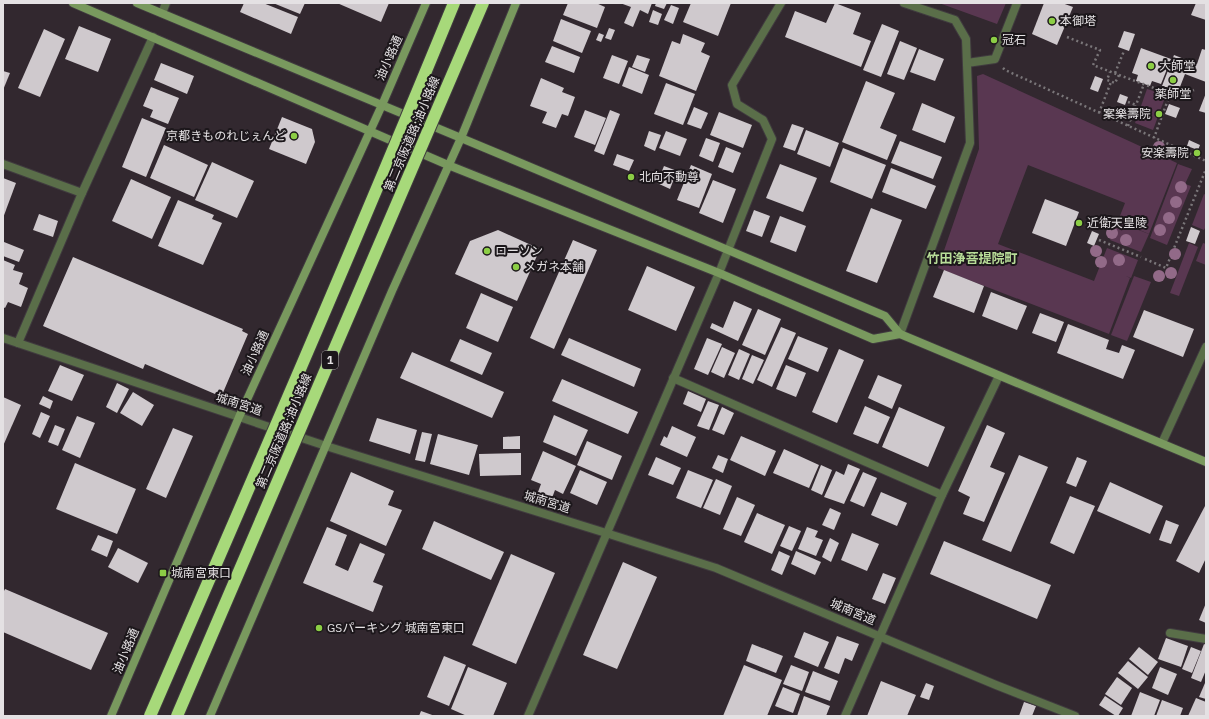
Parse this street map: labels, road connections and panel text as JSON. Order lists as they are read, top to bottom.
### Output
{
  "streets": {
    "highway": ["第二京阪道路;油小路線", "1"],
    "street": ["油小路通", "城南宮道"]
  },
  "crossings": [
    ["油小路通", "城南宮道"]
  ],
  "districts": ["竹田浄菩提院町"],
  "places": {
    "other": [
      "本御塔",
      "冠石",
      "大師堂",
      "薬師堂",
      "案樂壽院",
      "京都きものれじぇんど",
      "安楽壽院",
      "北向不動尊",
      "近衛天皇陵",
      "ローソン",
      "メガネ本舗",
      "GSパーキング 城南宮東口"
    ],
    "transit": ["城南宮東口"]
  }
}
